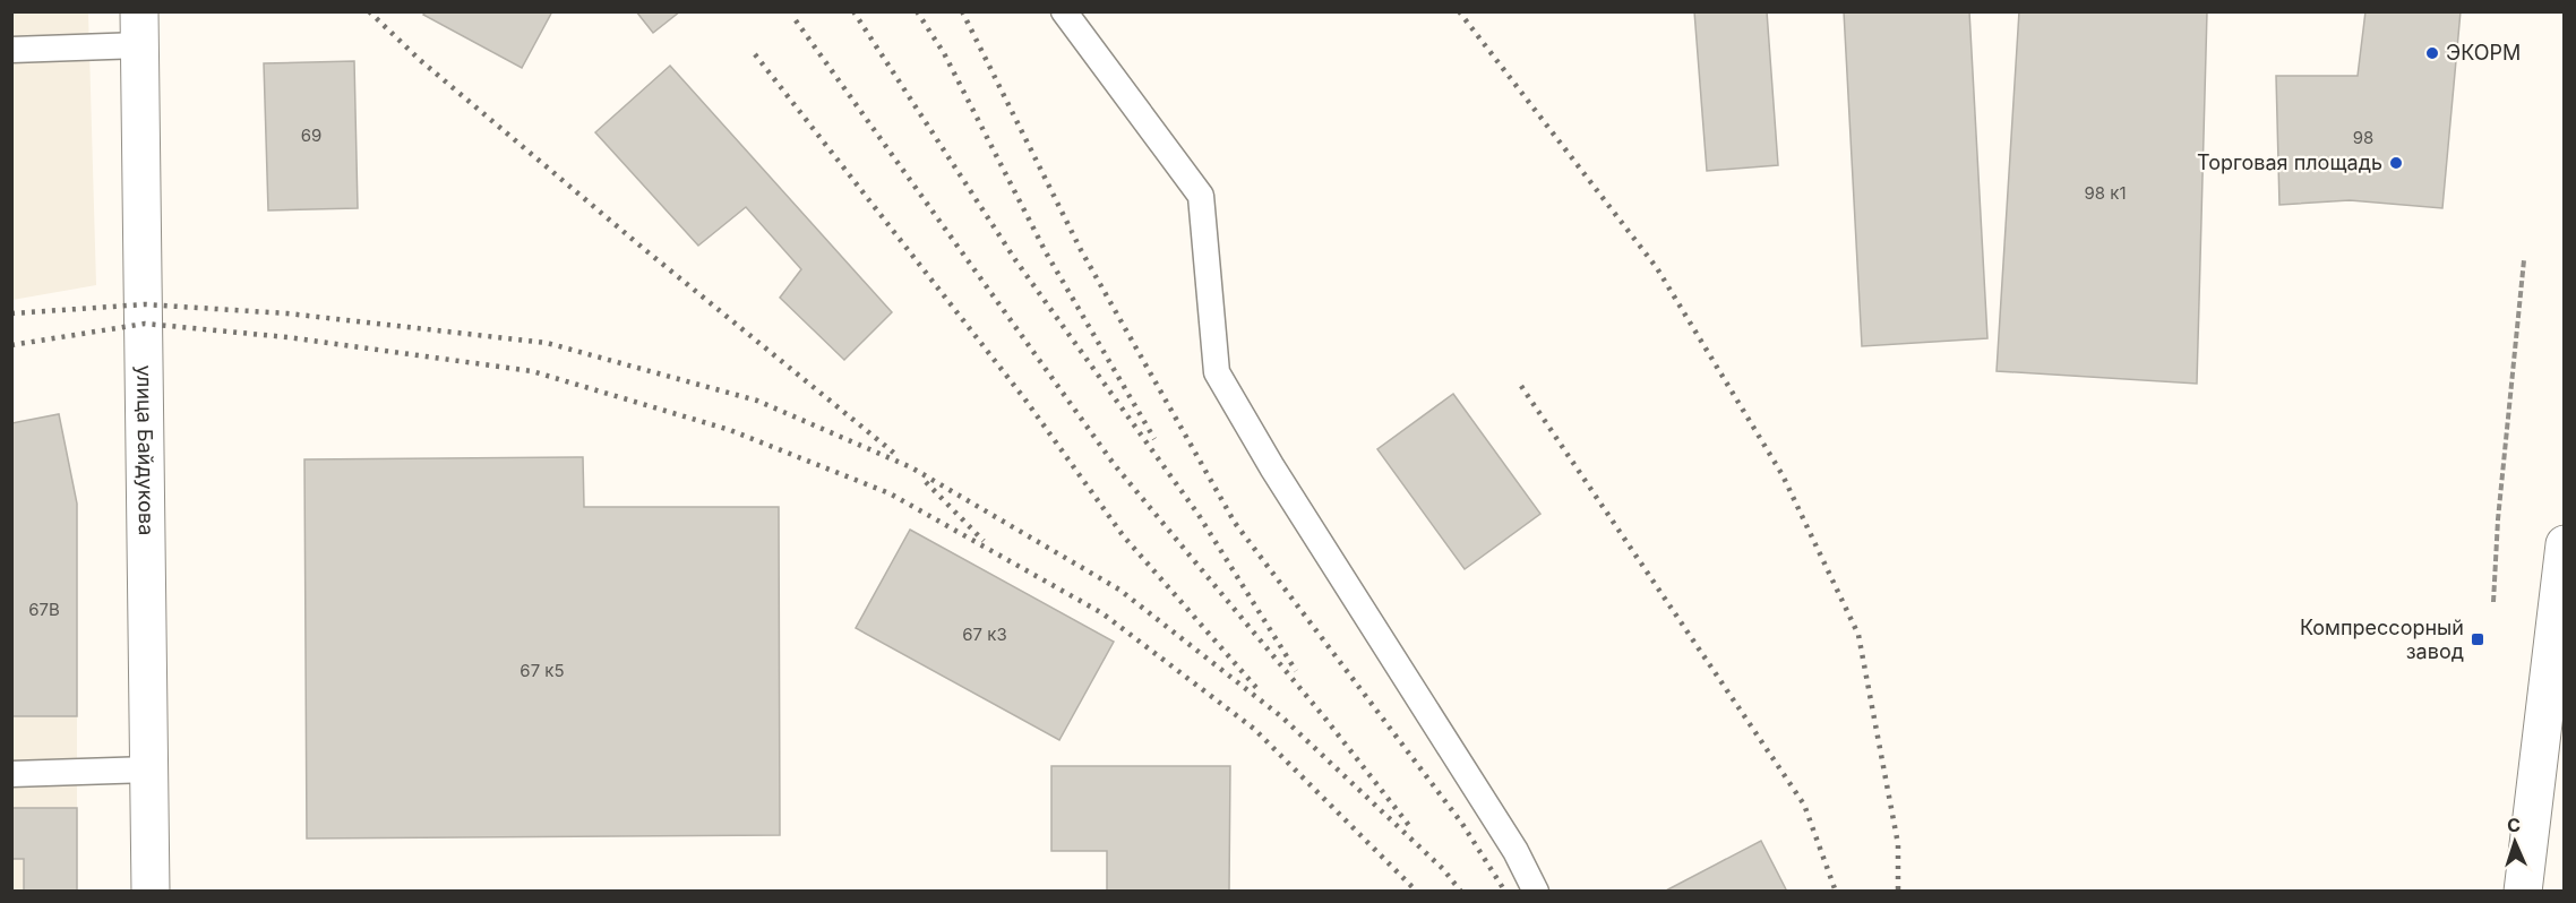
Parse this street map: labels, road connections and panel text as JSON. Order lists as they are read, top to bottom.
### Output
{
  "streets": {
    "street": ["улица Байдукова"]
  },
  "places": {
    "other": ["ЭКОРМ", "Торговая площадь"],
    "transit": ["Компрессорный завод"]
  },
  "house_numbers": [
    "69",
    "98",
    "98 к1",
    "67В",
    "67 к3",
    "67 к5"
  ],
  "north": "top"
}
